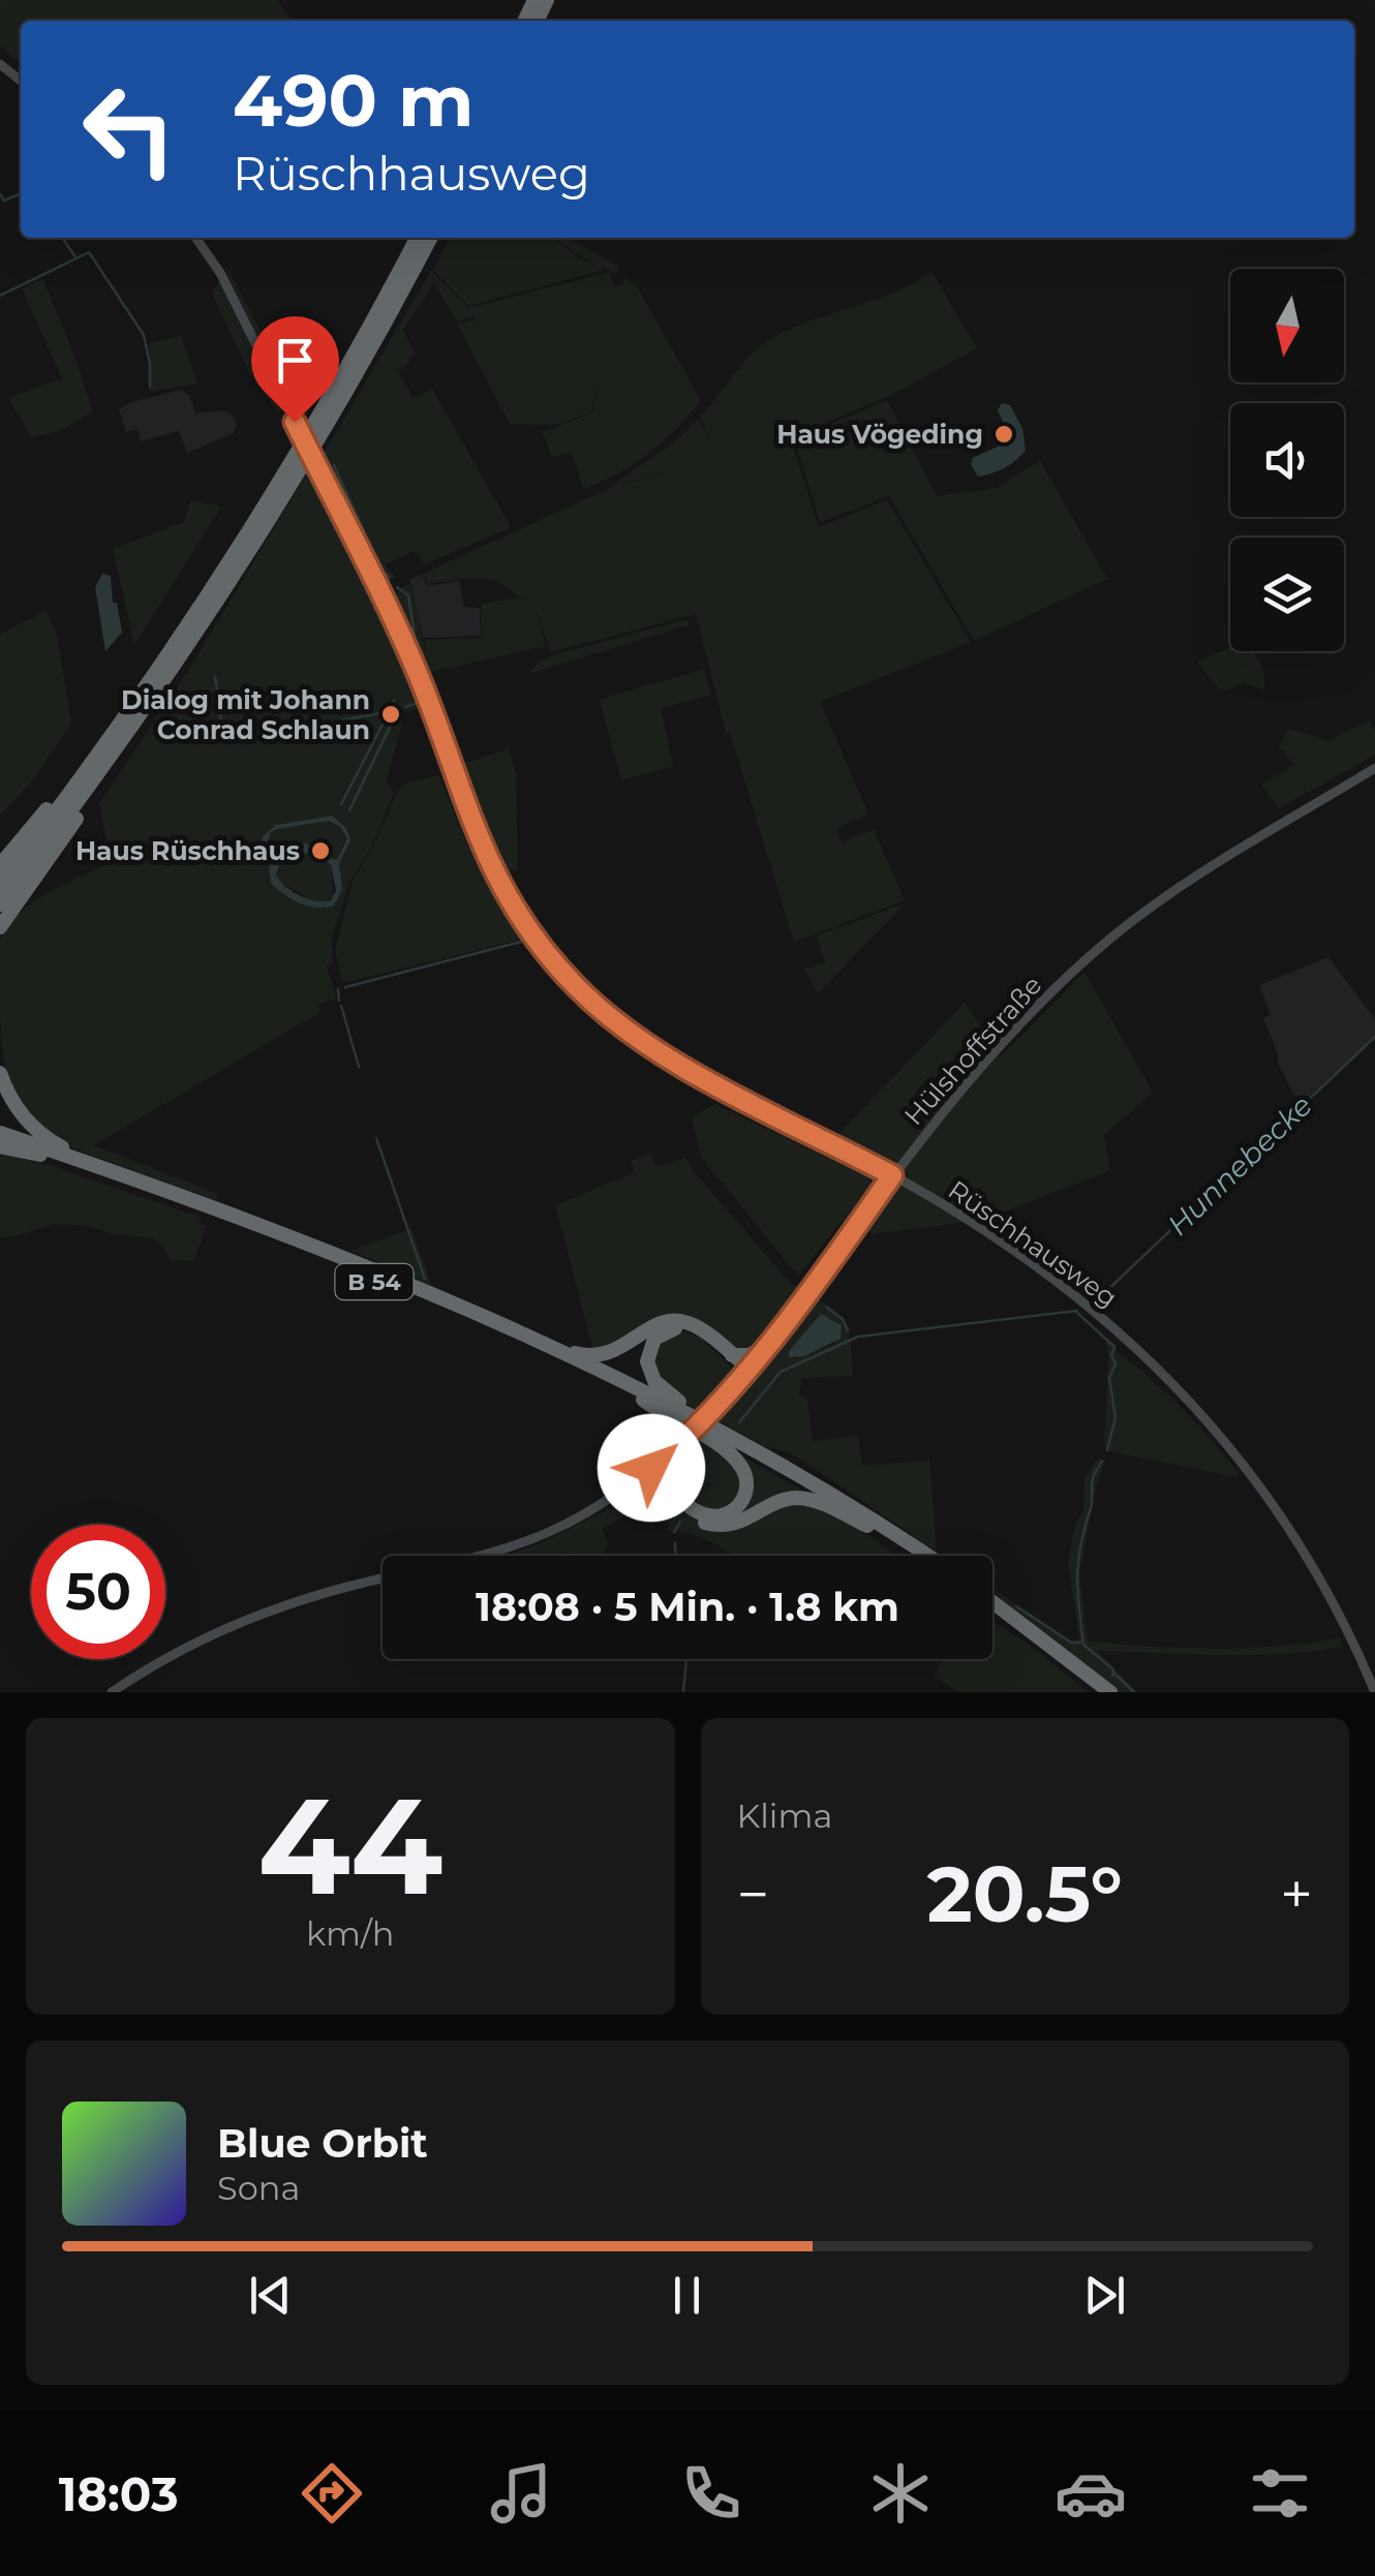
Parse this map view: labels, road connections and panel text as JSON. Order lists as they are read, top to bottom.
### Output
{
  "streets": {
    "highway": ["B 54"],
    "main road": ["Hülshoffstraße", "Rüschhausweg"]
  },
  "crossings": [
    ["Hülshoffstraße", "Rüschhausweg"]
  ],
  "water": ["Hunnebecke"],
  "places": ["Haus Vögeding", "Dialog mit Johann Conrad Schlaun", "Haus Rüschhaus"],
  "north": "bottom",
  "page": {
    "turn": ["490 m", "Rüschhausweg"],
    "limit": "50",
    "trip": "18:08 · 5 Min. · 1.8 km",
    "tile": [
      ["44", "km/h"],
      "Klima"
    ],
    "heat": ["−", "20.5°", "+"],
    "song": ["Blue Orbit", "Sona"],
    "tabs": "18:03"
  }
}
